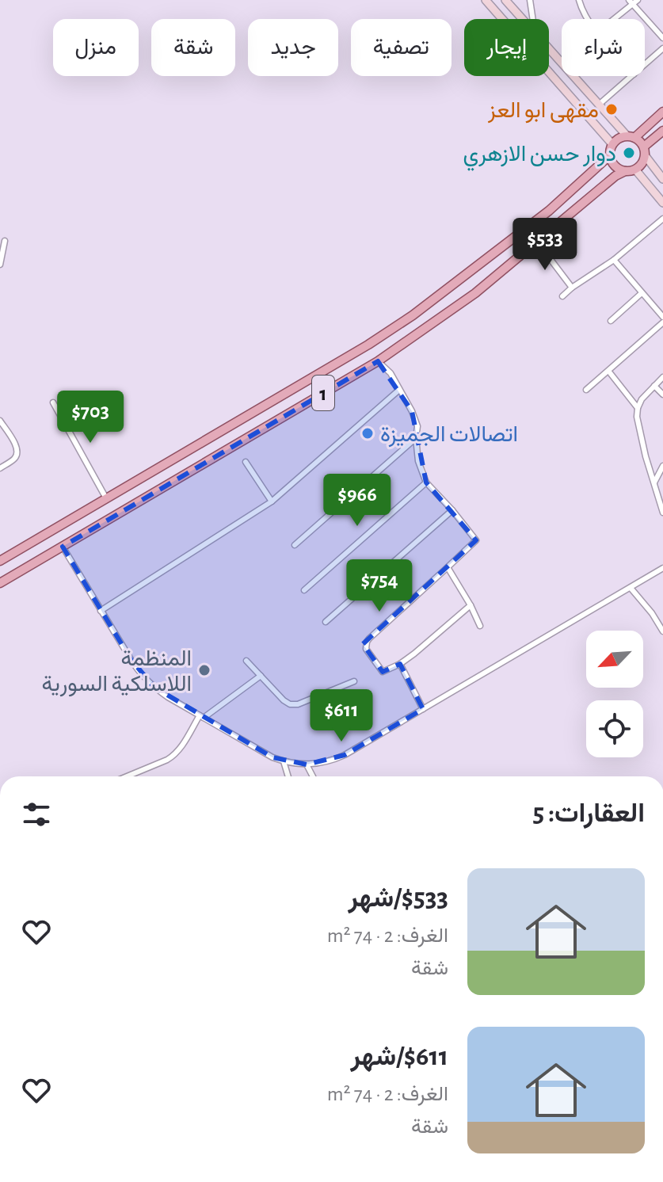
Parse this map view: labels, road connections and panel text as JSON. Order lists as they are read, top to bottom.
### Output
{
  "streets": {
    "main road": ["1"]
  },
  "places": [
    "مقهى ابو العز",
    "دوار حسن الازهري",
    "اتصالات الجميزة",
    "المنظمة اللاسلكية السورية"
  ],
  "north": "bottom left",
  "page": {
    "chip": [
      "شراء",
      "إيجار",
      "تصفية",
      "جديد",
      "شقة",
      "منزل"
    ],
    "price": [
      "$533",
      "$703",
      "$966",
      "$754",
      "$611"
    ],
    "heading": "العقارات: 5",
    "list": [
      {
        "name": "$533/شهر",
        "note": "الغرف: 2 · 74 m² · شقة"
      },
      {
        "name": "$611/شهر",
        "note": "الغرف: 2 · 74 m² · شقة"
      }
    ]
  }
}
